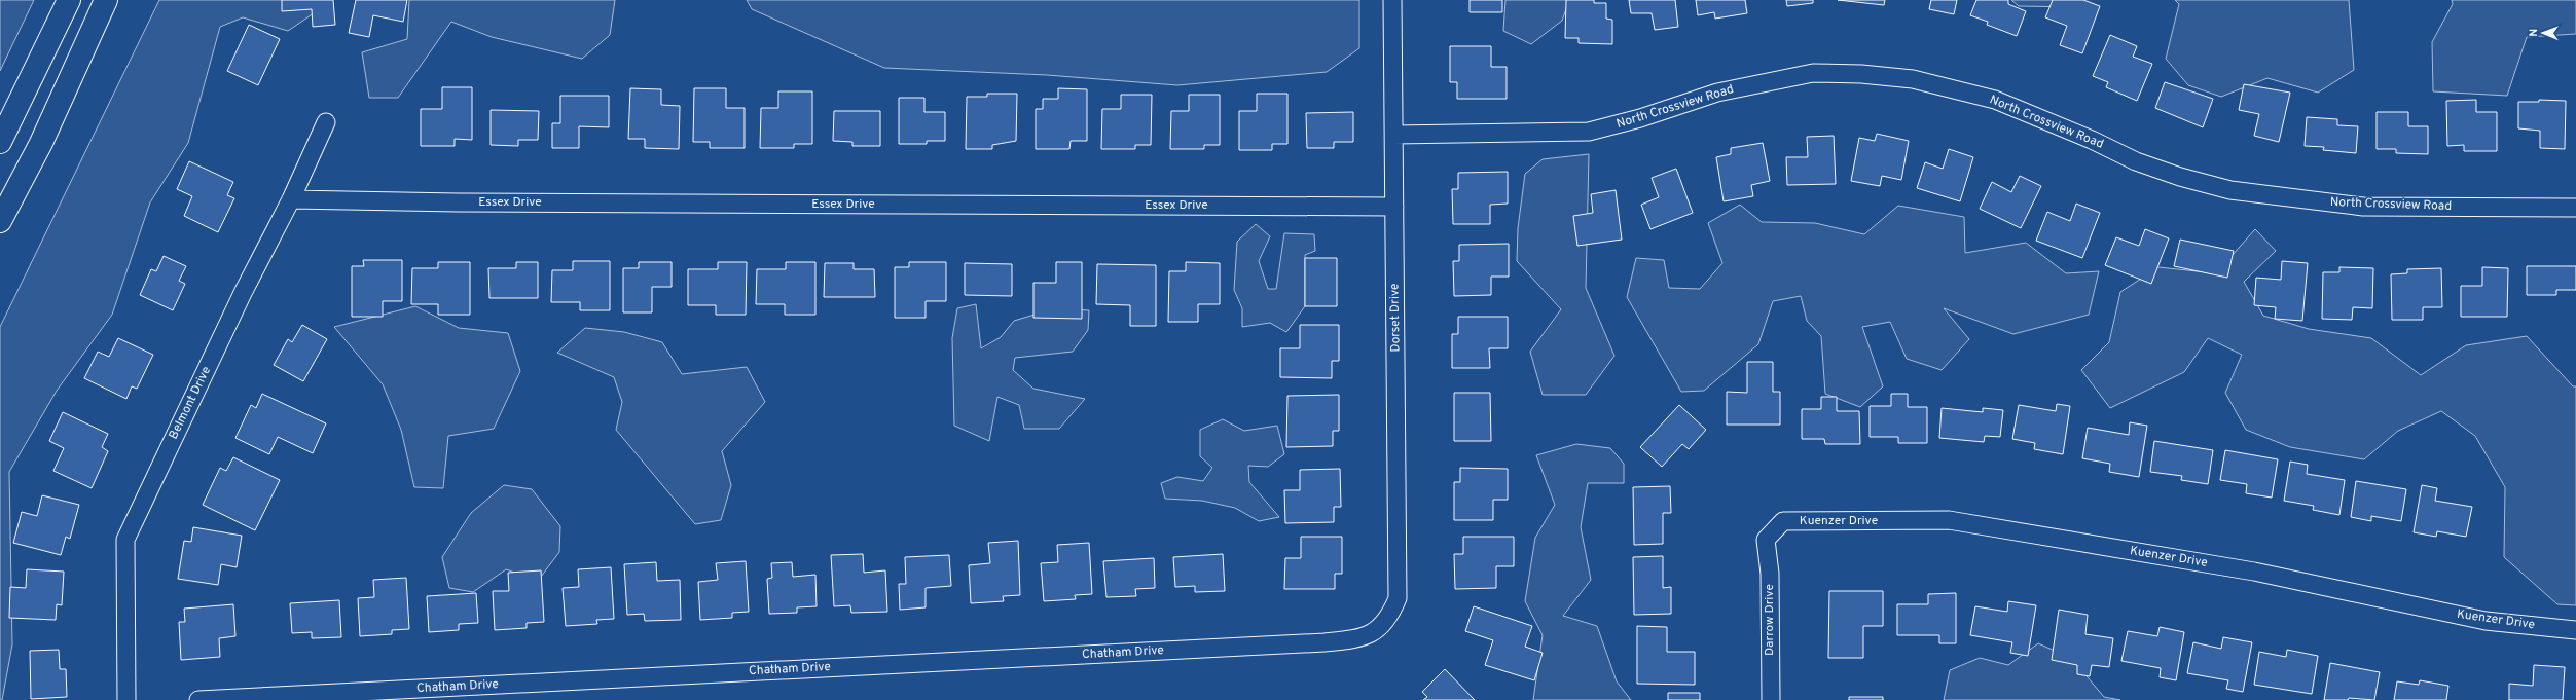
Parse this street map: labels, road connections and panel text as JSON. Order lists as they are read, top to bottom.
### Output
{
  "streets": {
    "street": [
      "North Crossview Road",
      "Essex Drive",
      "Dorset Drive",
      "Belmont Drive",
      "Kuenzer Drive",
      "Darrow Drive",
      "Chatham Drive"
    ]
  },
  "crossings": [
    ["North Crossview Road", "Dorset Drive"],
    ["Essex Drive", "Dorset Drive"],
    ["Essex Drive", "Belmont Drive"],
    ["Dorset Drive", "Chatham Drive"],
    ["Kuenzer Drive", "Darrow Drive"]
  ],
  "north": "left"
}
